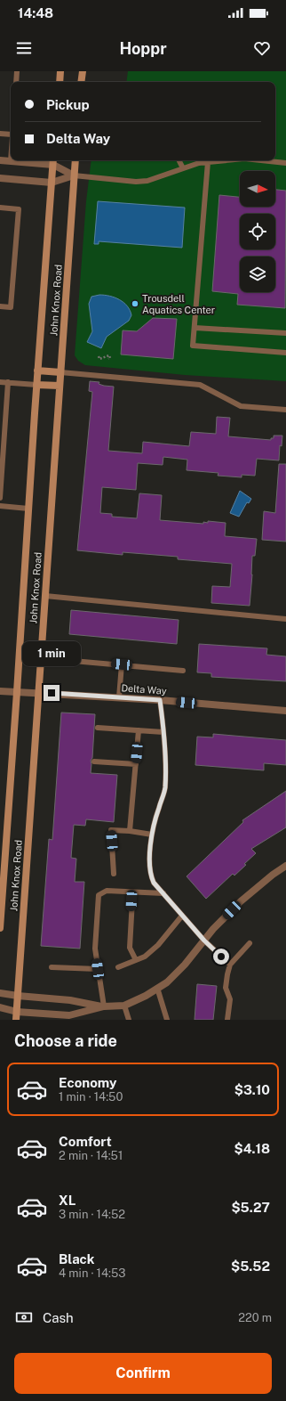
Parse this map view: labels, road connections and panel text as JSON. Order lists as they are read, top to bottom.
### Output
{
  "streets": {
    "main road": ["John Knox Road"],
    "street": ["Delta Way"]
  },
  "crossings": [
    ["John Knox Road", "Delta Way"]
  ],
  "places": ["Trousdell Aquatics Center"],
  "north": "right",
  "page": {
    "status": "14:48",
    "header": "Hoppr",
    "banner": ["Pickup", "Delta Way"],
    "bubble": "1 min",
    "heading": "Choose a ride",
    "list": [
      {
        "name": "Economy",
        "note": "1 min · 14:50",
        "value": "$3.10"
      },
      {
        "name": "Comfort",
        "note": "2 min · 14:51",
        "value": "$4.18"
      },
      {
        "name": "XL",
        "note": "3 min · 14:52",
        "value": "$5.27"
      },
      {
        "name": "Black",
        "note": "4 min · 14:53",
        "value": "$5.52"
      }
    ],
    "pay": ["Cash", "220 m"],
    "buttons": "Confirm"
  }
}
